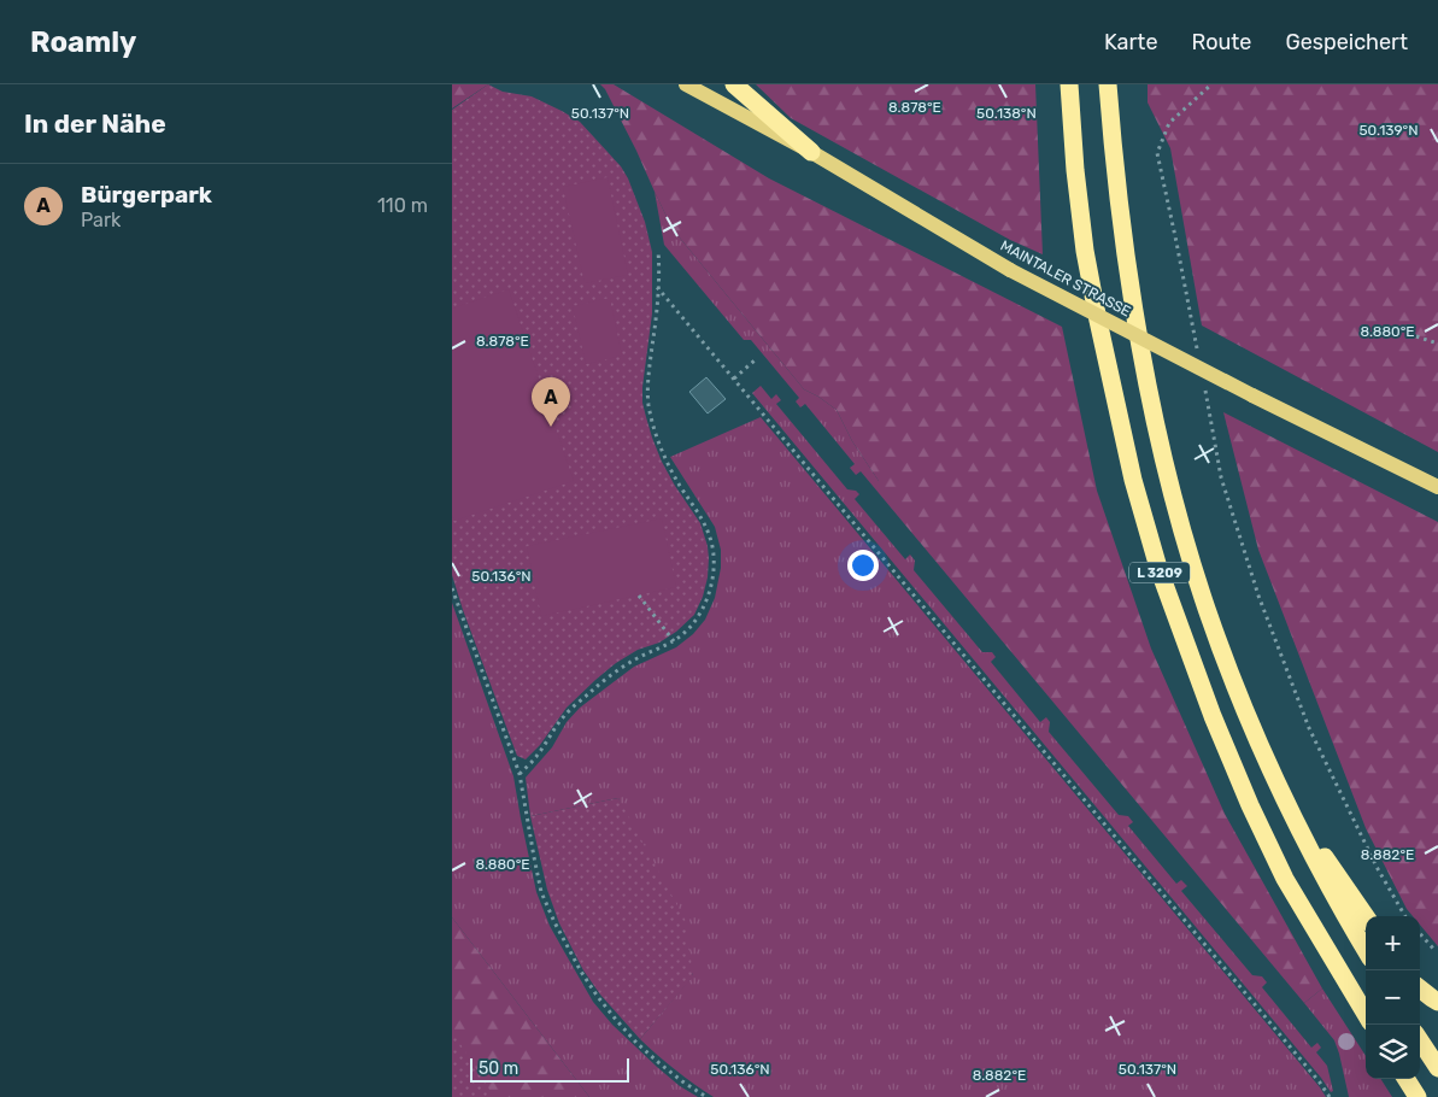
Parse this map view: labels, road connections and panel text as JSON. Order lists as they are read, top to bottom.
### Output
{
  "streets": {
    "highway": ["L 3209"],
    "main road": ["MAINTALER STRASSE"]
  },
  "scale_bar": "50 m",
  "page": {
    "header": "Roamly",
    "nav": ["Karte", "Route", "Gespeichert"],
    "heading": "In der Nähe",
    "list": [
      {
        "mark": "A",
        "name": "Bürgerpark",
        "note": "Park",
        "value": "110 m"
      }
    ],
    "pins": "A",
    "map_buttons": ["+", "−"],
    "scale": "50 m"
  },
  "coordinates": [
    "8.878°E",
    "50.137°N",
    "50.138°N",
    "50.139°N",
    "8.880°E",
    "50.136°N",
    "8.882°E"
  ]
}
